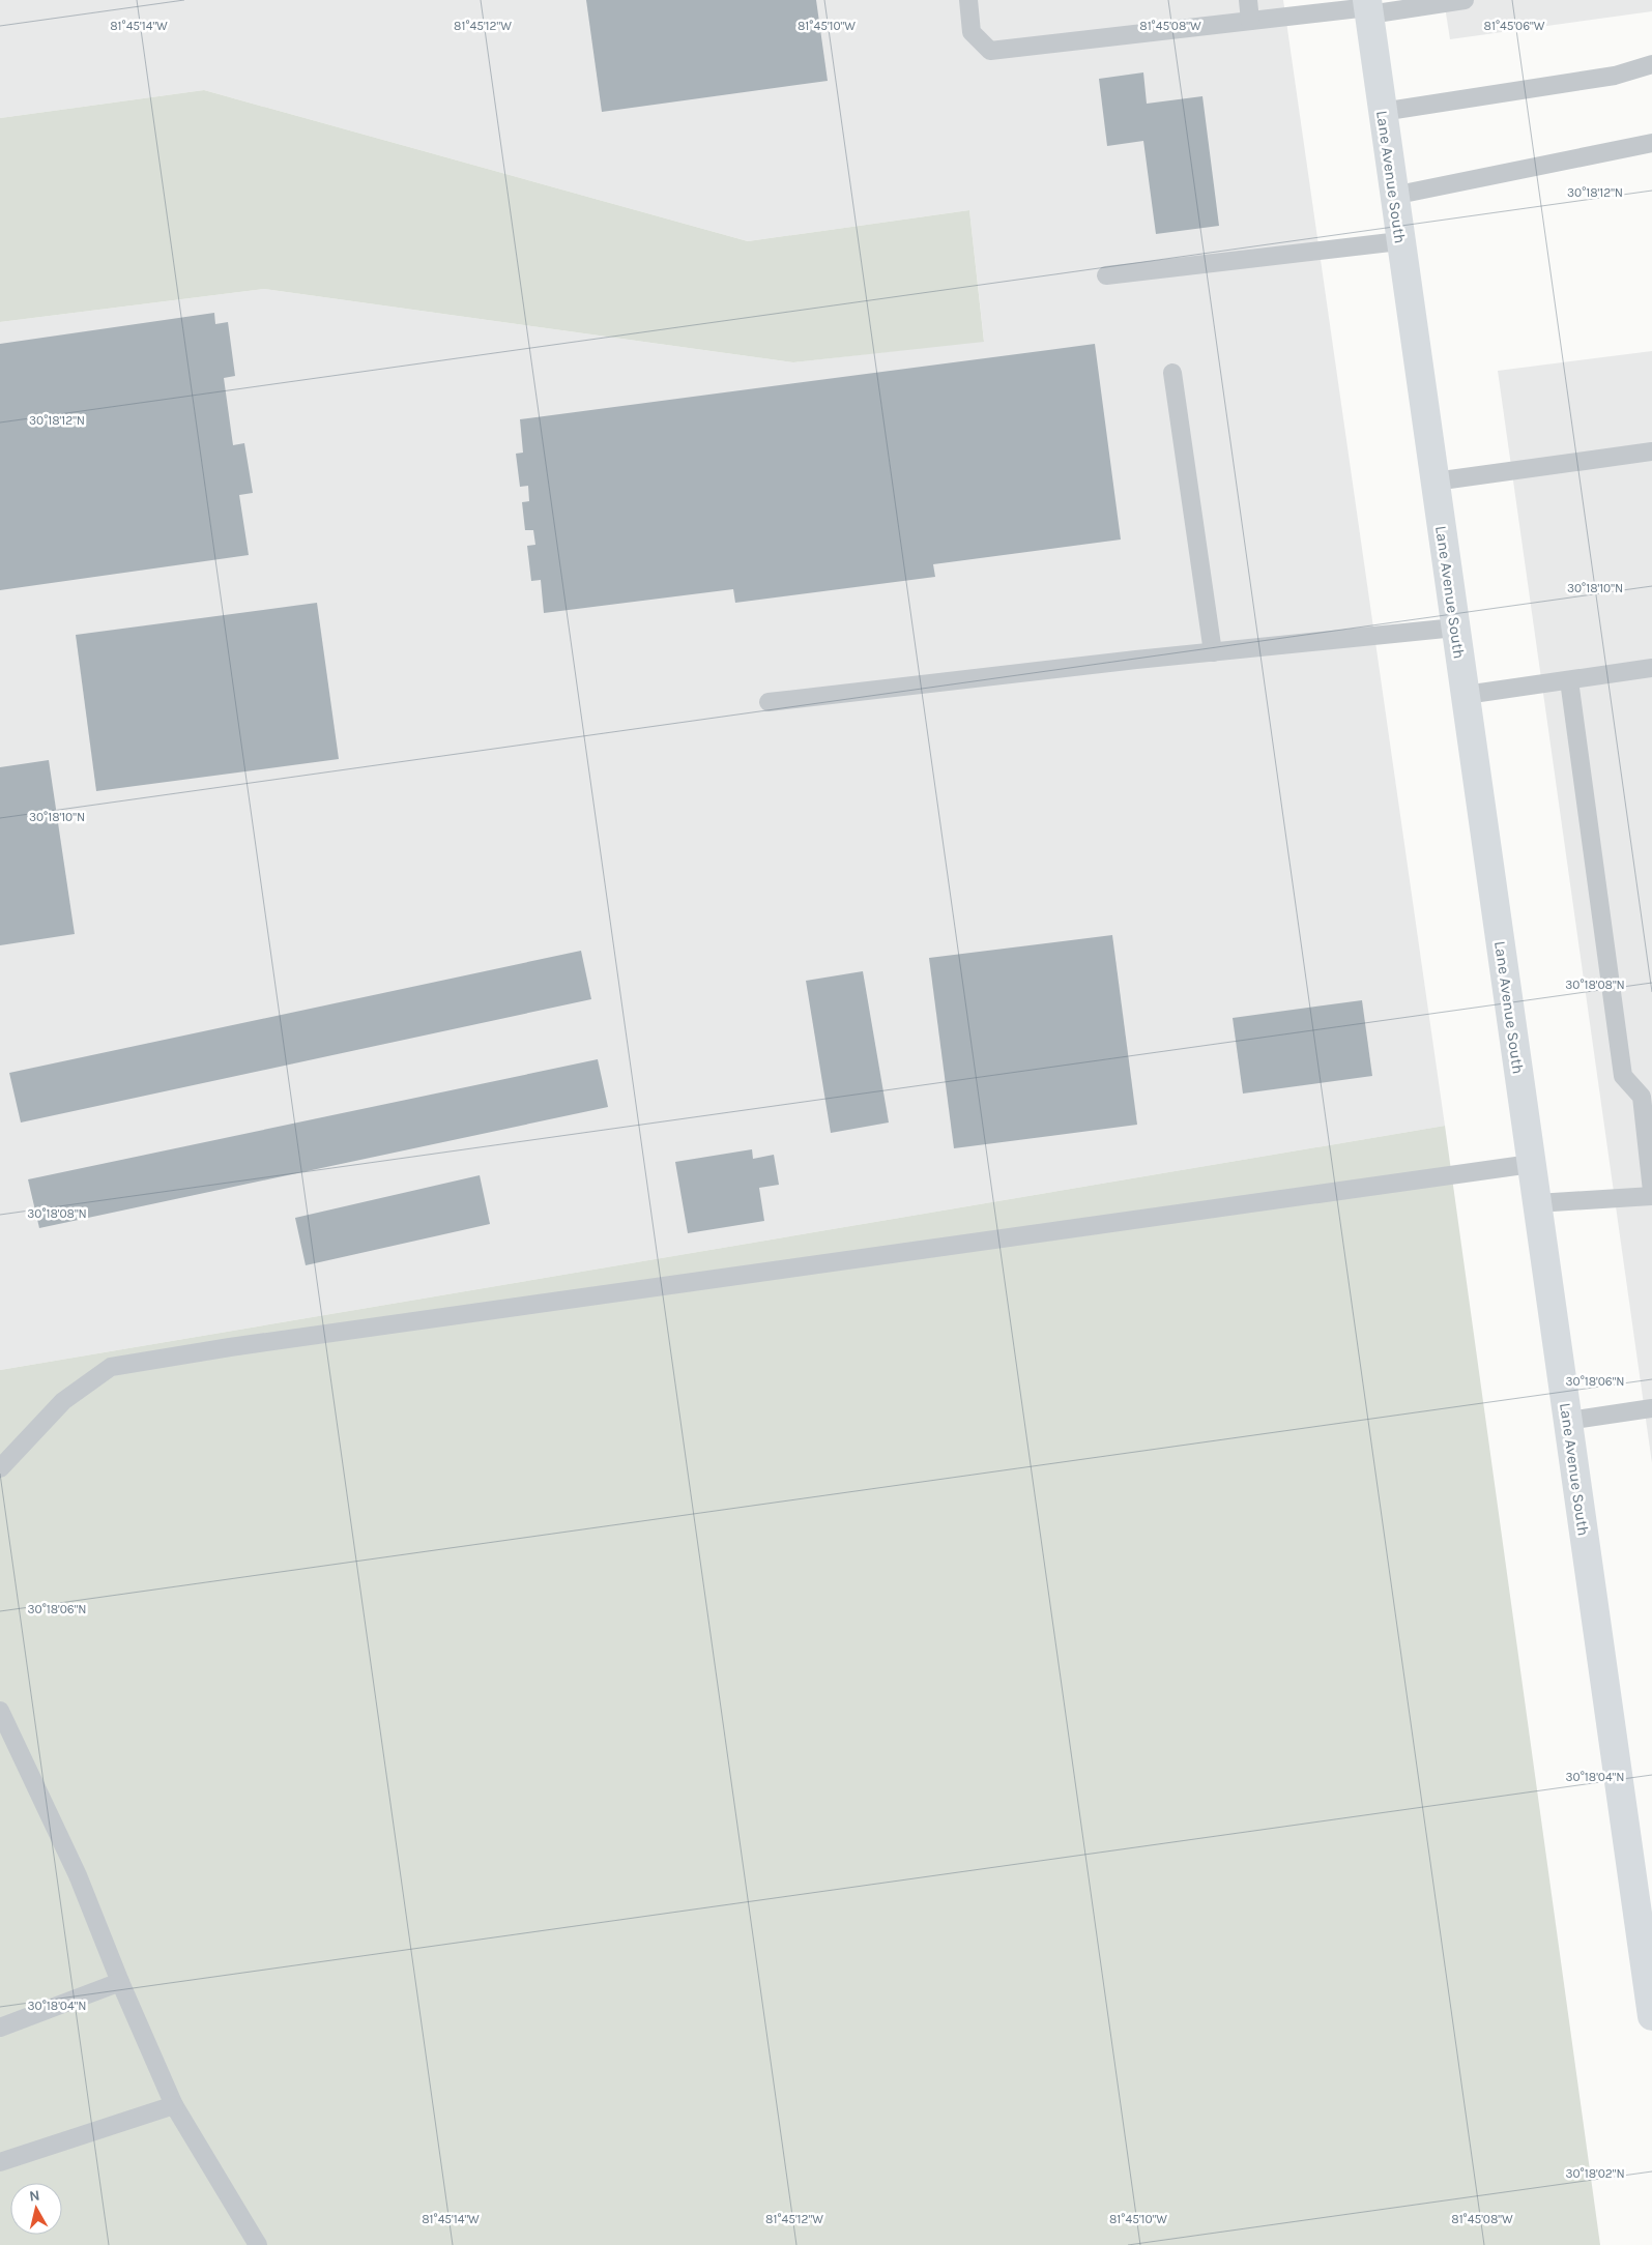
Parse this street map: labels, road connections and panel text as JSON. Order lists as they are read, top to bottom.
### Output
{
  "streets": {
    "main road": ["Lane Avenue South"]
  },
  "north": "top",
  "coordinates": [
    "81°45'14\"W",
    "81°45'12\"W",
    "81°45'10\"W",
    "81°45'08\"W",
    "81°45'06\"W",
    "30°18'12\"N",
    "30°18'10\"N",
    "30°18'08\"N",
    "30°18'06\"N",
    "30°18'04\"N",
    "30°18'02\"N"
  ]
}
